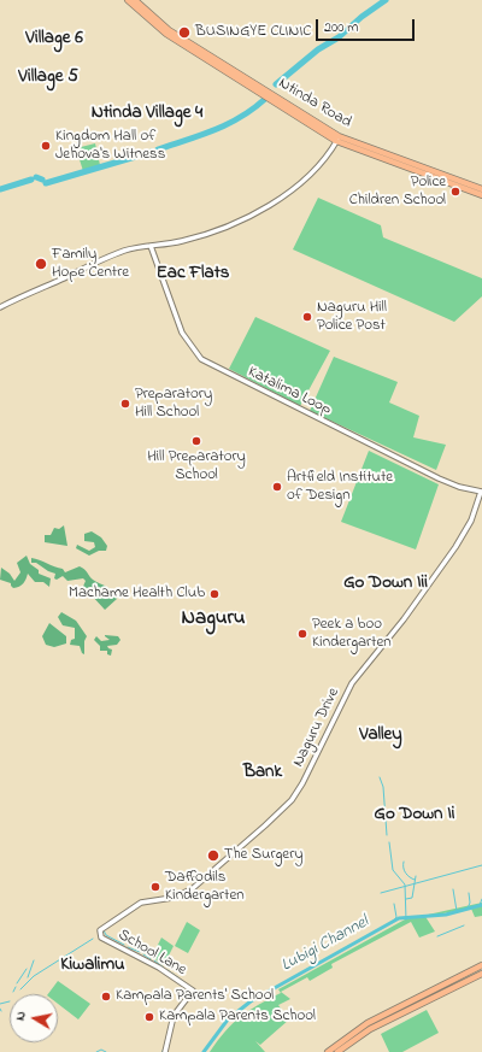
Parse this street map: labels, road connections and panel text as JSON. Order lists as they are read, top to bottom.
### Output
{
  "streets": {
    "main road": ["Ntinda Road"],
    "street": ["Katalima Loop", "Naguru Drive", "School Lane"]
  },
  "crossings": [
    ["Katalima Loop", "Naguru Drive"],
    ["Naguru Drive", "School Lane"]
  ],
  "districts": [
    "Village 6",
    "Village 5",
    "Ntinda Village 4",
    "Eac Flats",
    "Go Down Iii",
    "Naguru",
    "Valley",
    "Bank",
    "Go Down Ii",
    "Kiwalimu"
  ],
  "water": ["Lubigi Channel"],
  "places": [
    "BUSINGYE CLINIC",
    "Kingdom Hall of Jehova's Witness",
    "Police Children School",
    "Family Hope Centre",
    "Naguru Hill Police Post",
    "Preparatory Hill School",
    "Hill Preparatory School",
    "Artfield Institute of Design",
    "Machame Health Club",
    "Peek a boo Kindergarten",
    "The Surgery",
    "Daffodils Kindergarten",
    "Kampala Parents' School",
    "Kampala Parents School"
  ],
  "scale_bar": "200 m",
  "north": "left"
}
